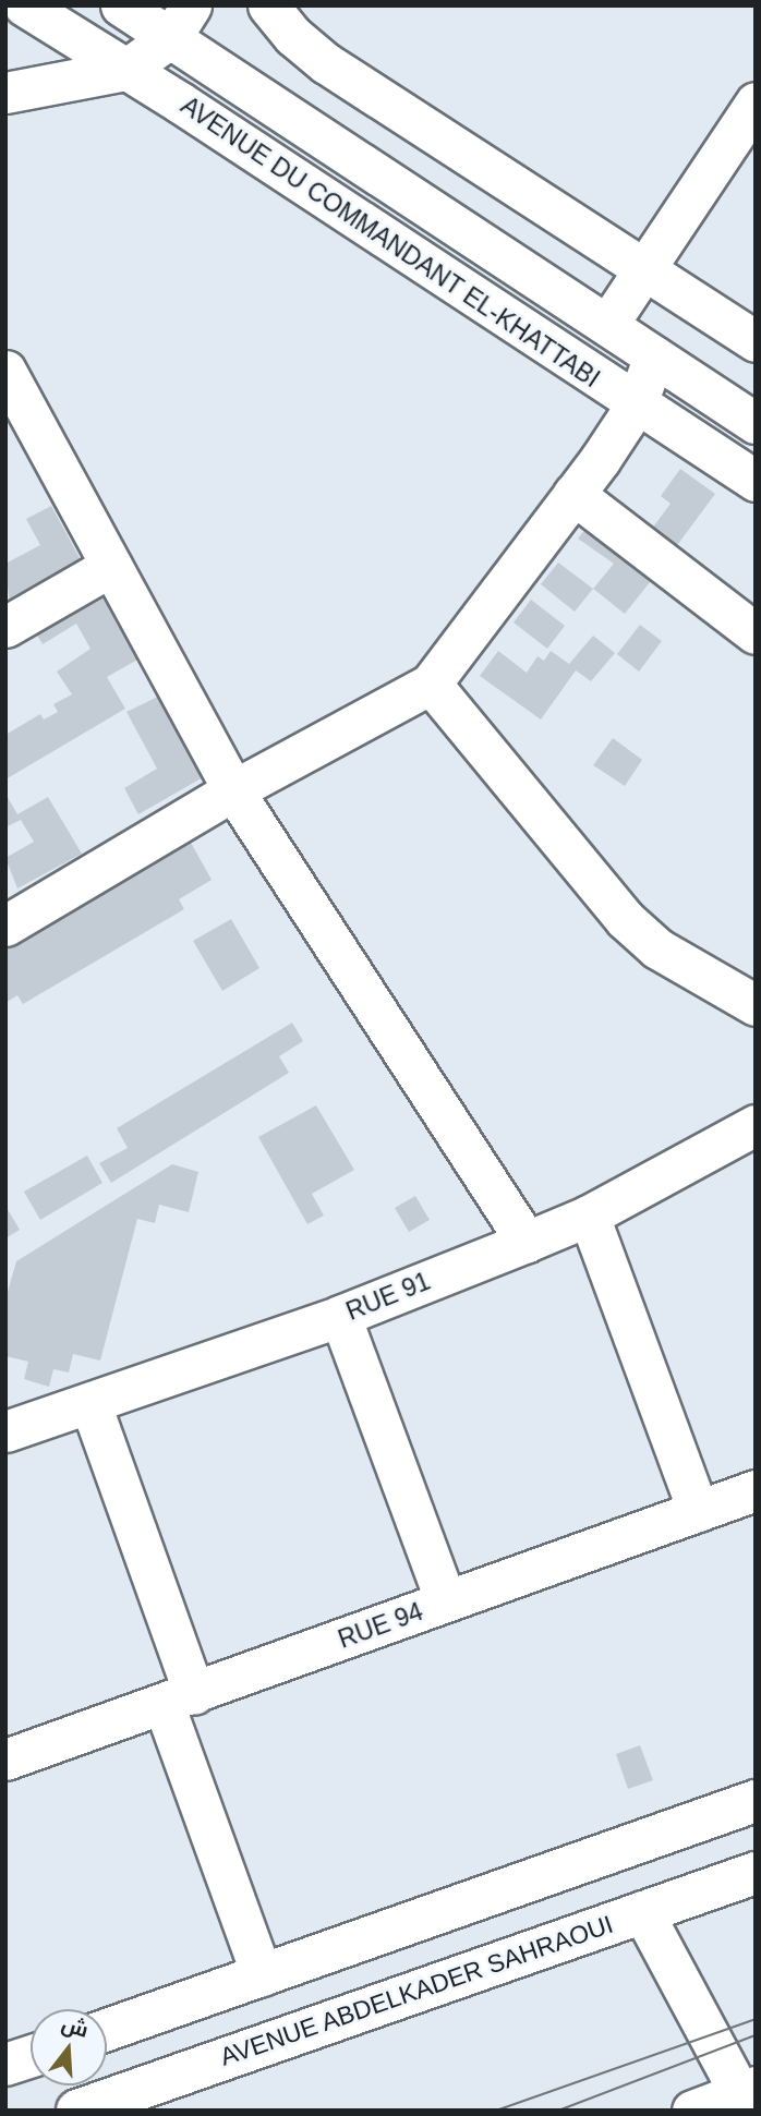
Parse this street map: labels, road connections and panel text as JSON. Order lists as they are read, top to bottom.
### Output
{
  "streets": {
    "main road": ["AVENUE ABDELKADER SAHRAOUI"],
    "street": ["AVENUE DU COMMANDANT EL-KHATTABI", "RUE 91", "RUE 94"]
  },
  "north": "top"
}
